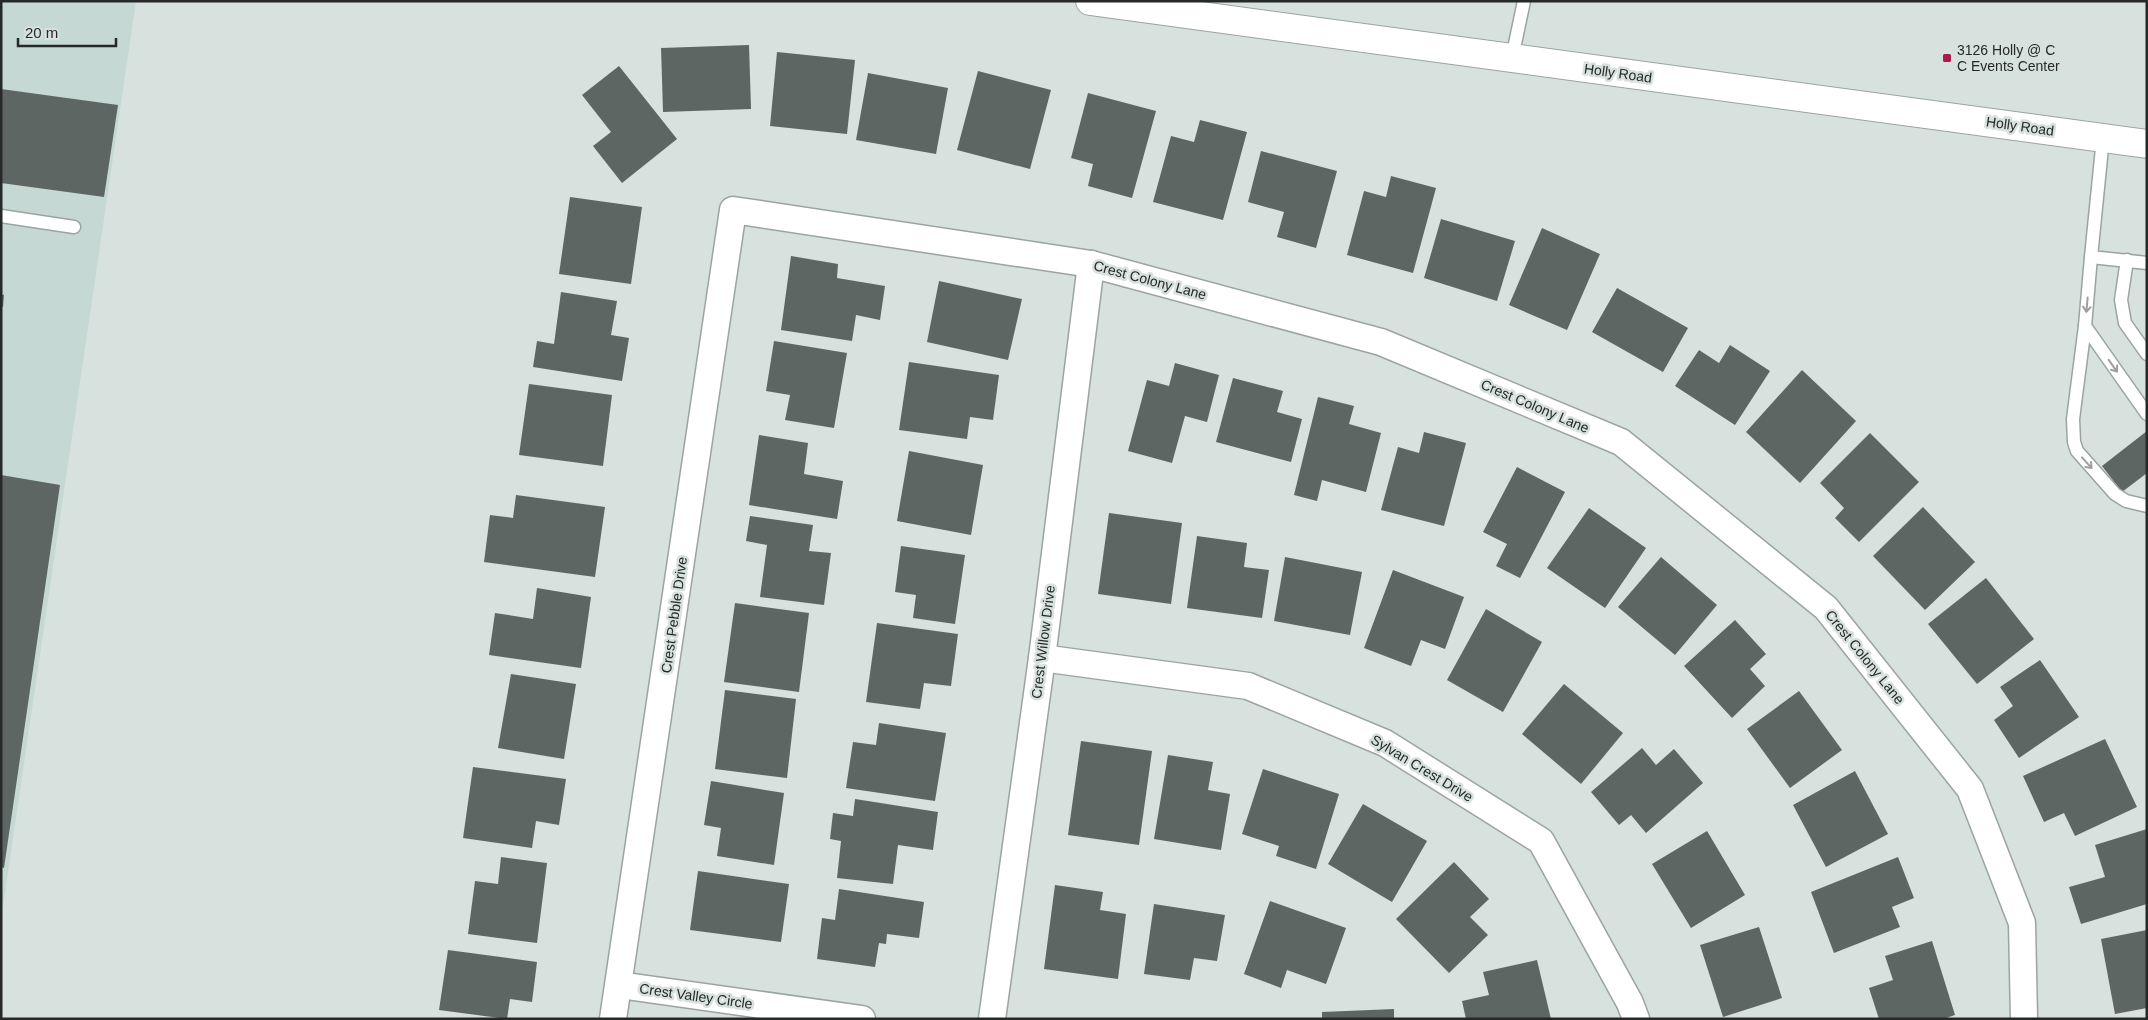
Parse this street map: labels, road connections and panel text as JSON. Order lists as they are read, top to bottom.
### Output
{
  "streets": {
    "main road": ["Holly Road"],
    "street": [
      "Crest Colony Lane",
      "Crest Pebble Drive",
      "Crest Willow Drive",
      "Sylvan Crest Drive",
      "Crest Valley Circle"
    ]
  },
  "crossings": [
    ["Crest Colony Lane", "Crest Pebble Drive"],
    ["Crest Colony Lane", "Crest Willow Drive"],
    ["Crest Pebble Drive", "Crest Valley Circle"],
    ["Crest Willow Drive", "Sylvan Crest Drive"]
  ],
  "places": {
    "transit": ["3126 Holly @ C C Events Center"]
  },
  "scale_bar": "20 m"
}
